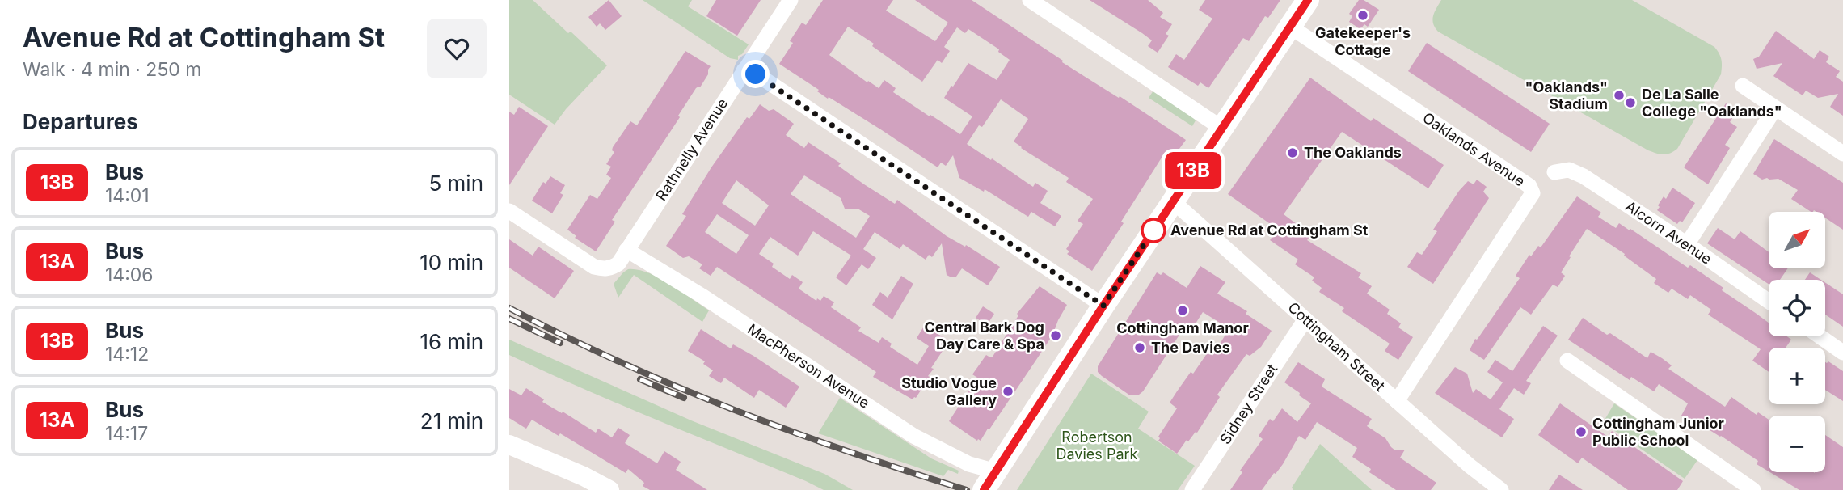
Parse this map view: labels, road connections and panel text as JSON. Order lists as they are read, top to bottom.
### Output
{
  "streets": {
    "street": [
      "Rathnelly Avenue",
      "Oaklands Avenue",
      "Alcorn Avenue",
      "Cottingham Street",
      "MacPherson Avenue",
      "Sidney Street"
    ]
  },
  "crossings": [
    ["Rathnelly Avenue", "MacPherson Avenue"],
    ["Oaklands Avenue", "Cottingham Street"],
    ["Cottingham Street", "Sidney Street"]
  ],
  "parks": ["Robertson Davies Park"],
  "places": [
    "Gatekeeper's Cottage",
    "\"Oaklands\" Stadium",
    "De La Salle College \"Oaklands\"",
    "The Oaklands",
    "Avenue Rd at Cottingham St",
    "Cottingham Manor",
    "Central Bark Dog Day Care & Spa",
    "The Davies",
    "Studio Vogue Gallery",
    "Cottingham Junior Public School"
  ],
  "lines": ["bus line 13B"],
  "north": "top right",
  "page": {
    "heading": [
      ["Avenue Rd at Cottingham St", "Walk · 4 min · 250 m"],
      "Departures"
    ],
    "on_map": "13B",
    "list": [
      {
        "mark": "13B",
        "name": "Bus",
        "note": "14:01",
        "value": "5 min"
      },
      {
        "mark": "13A",
        "name": "Bus",
        "note": "14:06",
        "value": "10 min"
      },
      {
        "mark": "13B",
        "name": "Bus",
        "note": "14:12",
        "value": "16 min"
      },
      {
        "mark": "13A",
        "name": "Bus",
        "note": "14:17",
        "value": "21 min"
      }
    ],
    "map_buttons": ["+", "−"]
  }
}
